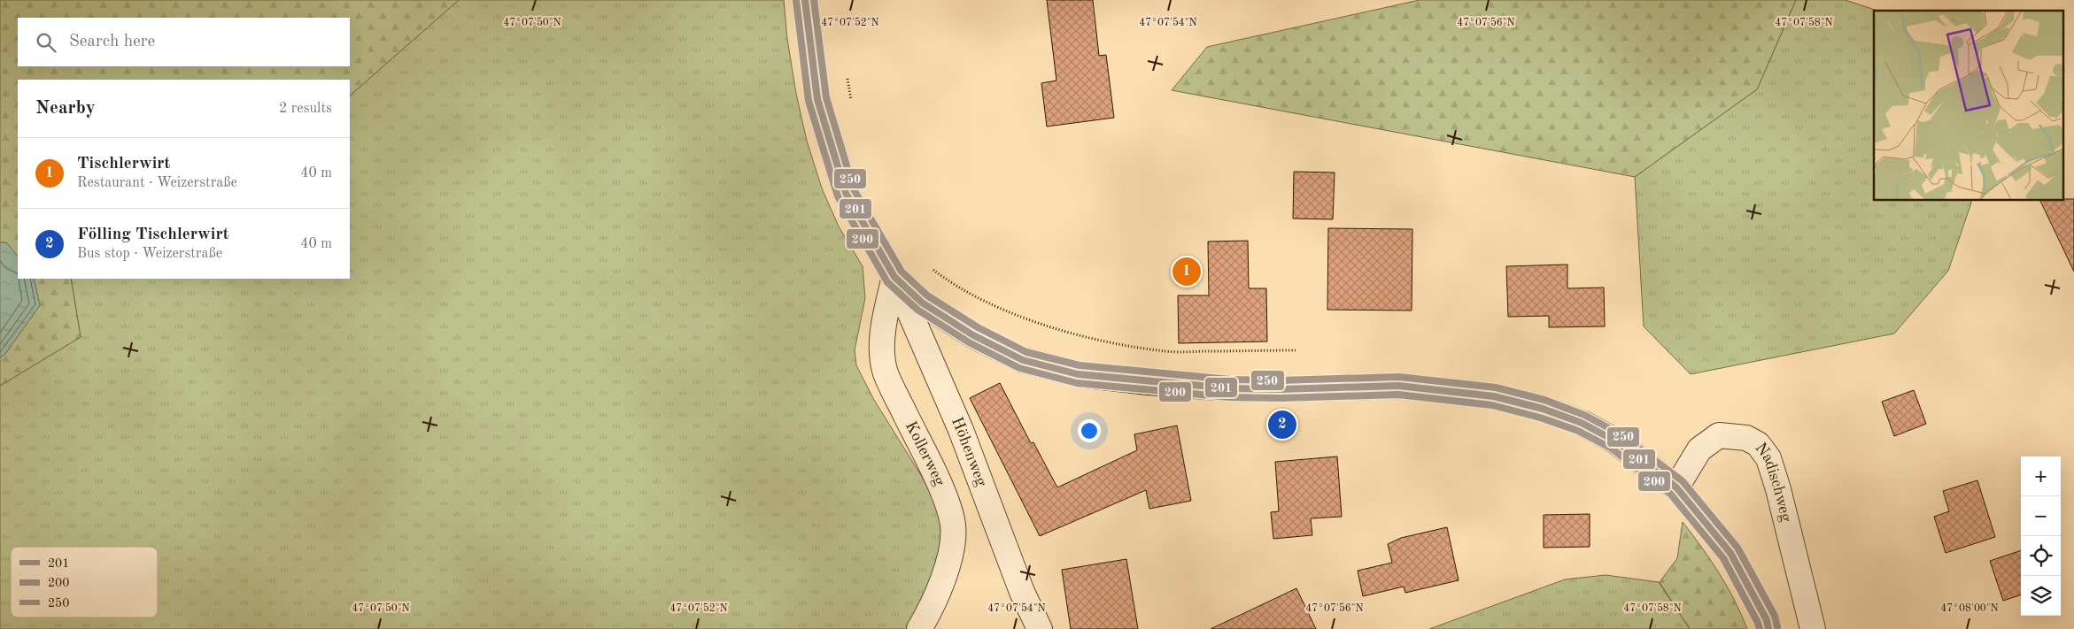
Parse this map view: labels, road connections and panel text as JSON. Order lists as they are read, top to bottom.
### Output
{
  "streets": {
    "street": ["Höhenweg", "Kollerweg", "Nadischweg"]
  },
  "crossings": [
    ["Höhenweg", "Kollerweg"]
  ],
  "lines": ["transit line 201", "transit line 250", "transit line 200"],
  "legend": ["201", "200", "250"],
  "page": {
    "search": "Search here",
    "heading": ["Nearby", "2 results"],
    "list": [
      {
        "mark": "1",
        "name": "Tischlerwirt",
        "note": "Restaurant · Weizerstraße",
        "value": "40 m"
      },
      {
        "mark": "2",
        "name": "Fölling Tischlerwirt",
        "note": "Bus stop · Weizerstraße",
        "value": "40 m"
      }
    ],
    "pins": ["1", "2"],
    "map_buttons": ["+", "−"]
  },
  "coordinates": [
    "47°07'50\"N",
    "47°07'52\"N",
    "47°07'54\"N",
    "47°07'56\"N",
    "47°07'58\"N",
    "47°08'00\"N"
  ]
}
